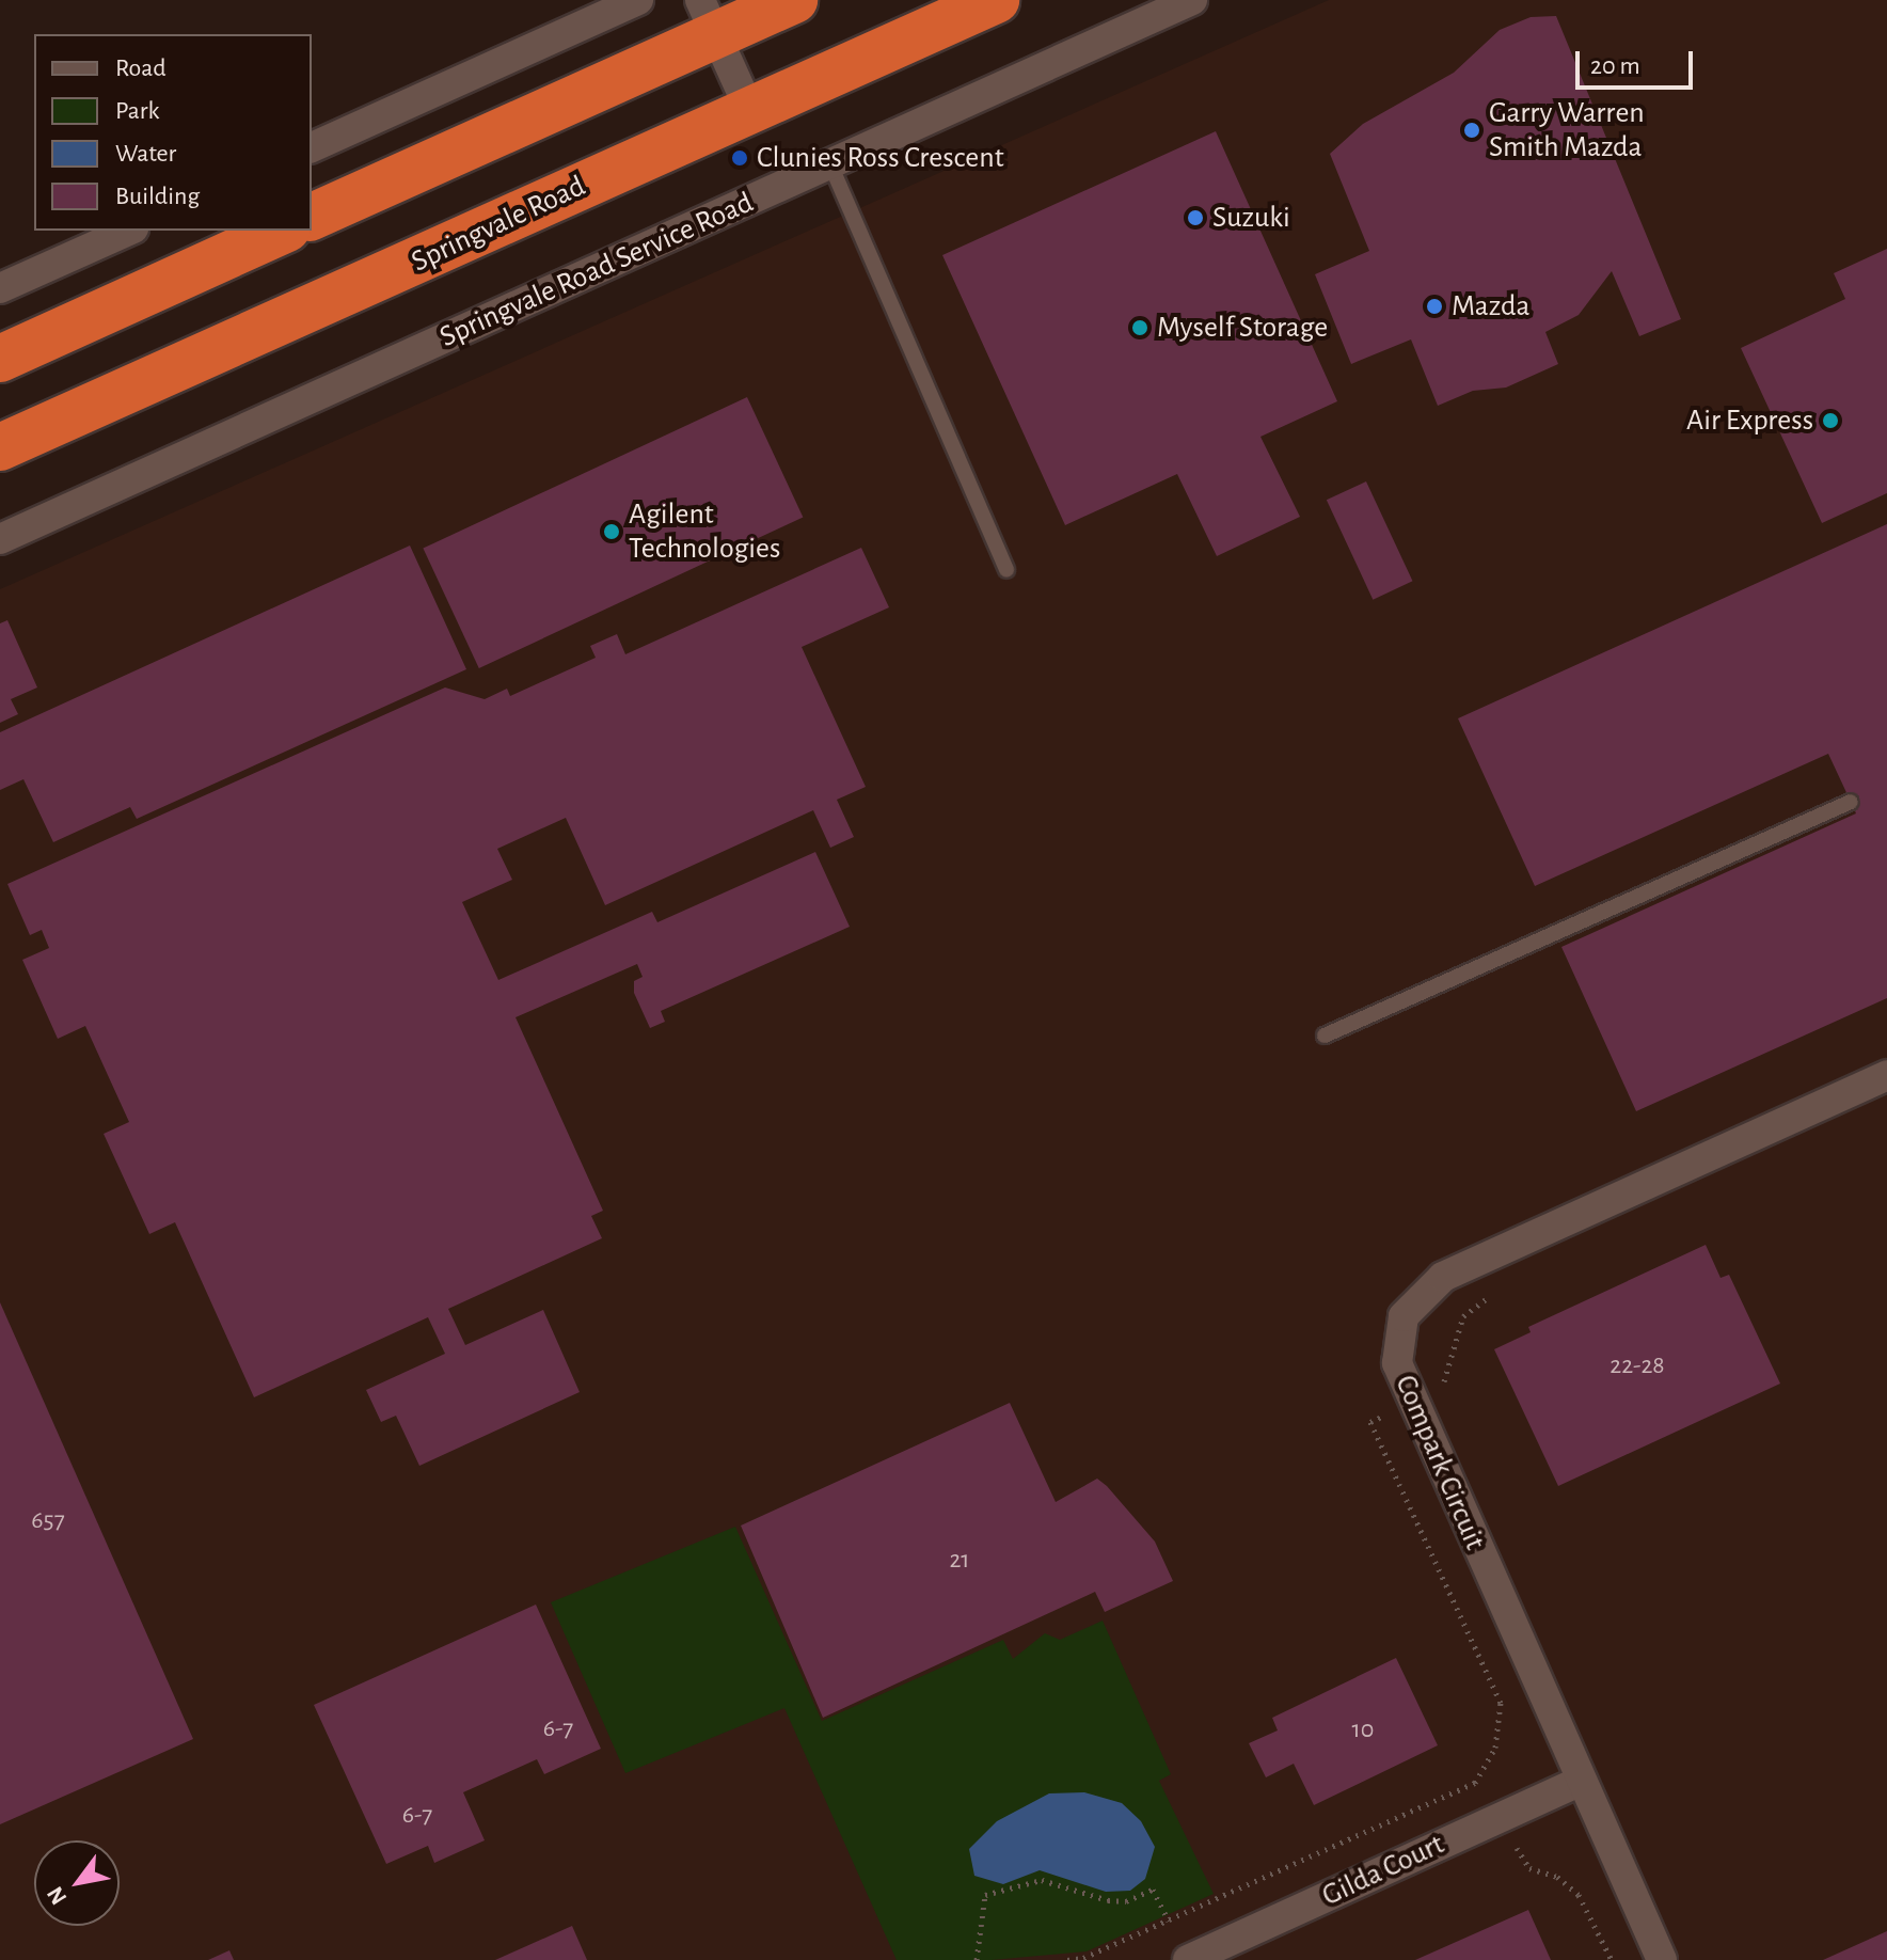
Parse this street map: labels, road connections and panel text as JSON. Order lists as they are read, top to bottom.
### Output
{
  "streets": {
    "highway": ["Springvale Road"],
    "street": ["Springvale Road Service Road", "Compark Circuit", "Gilda Court"]
  },
  "crossings": [
    ["Compark Circuit", "Gilda Court"]
  ],
  "places": [
    "Garry Warren Smith Mazda",
    "Clunies Ross Crescent",
    "Suzuki",
    "Mazda",
    "Myself Storage",
    "Air Express",
    "Agilent Technologies"
  ],
  "house_numbers": [
    "22-28",
    "657",
    "21",
    "6-7",
    "10",
    "6-7"
  ],
  "legend": [
    "Road",
    "Park",
    "Water",
    "Building"
  ],
  "scale_bar": "20 m",
  "north": "bottom left"
}
